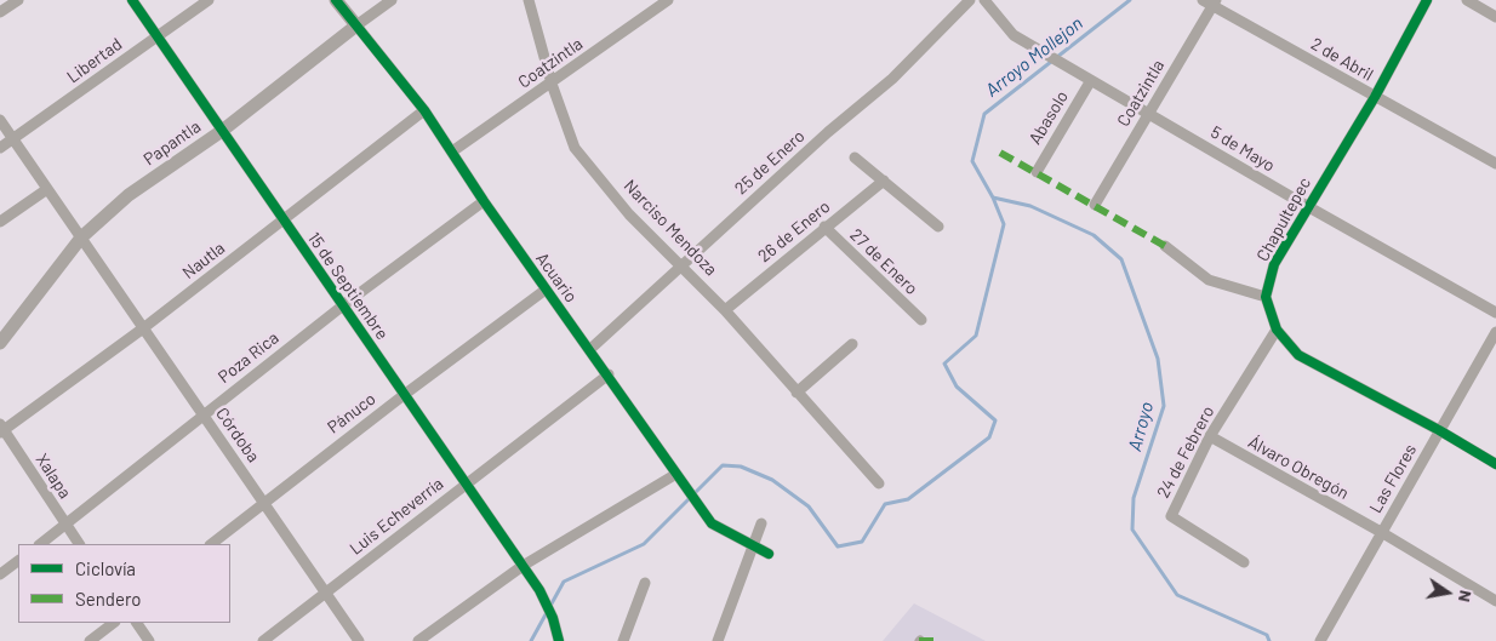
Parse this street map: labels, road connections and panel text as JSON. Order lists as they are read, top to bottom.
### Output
{
  "streets": {
    "street": [
      "2 de Abril",
      "Libertad",
      "Coatzintla",
      "Abasolo",
      "Papantla",
      "5 de Mayo",
      "25 de Enero",
      "Chapultepec",
      "Narciso Mendoza",
      "26 de Enero",
      "Nautla",
      "27 de Enero",
      "Acuario",
      "15 de Septiembre",
      "Poza Rica",
      "Pánuco",
      "Córdoba",
      "24 de Febrero",
      "Álvaro Obregón",
      "Xalapa",
      "Las Flores",
      "Luis Echeverría"
    ]
  },
  "crossings": [
    ["2 de Abril", "Coatzintla"],
    ["2 de Abril", "Chapultepec"],
    ["Libertad", "15 de Septiembre"],
    ["Libertad", "Córdoba"],
    ["Coatzintla", "5 de Mayo"],
    ["Coatzintla", "Narciso Mendoza"],
    ["Coatzintla", "Acuario"],
    ["Abasolo", "5 de Mayo"],
    ["Papantla", "Acuario"],
    ["Papantla", "15 de Septiembre"],
    ["Papantla", "Córdoba"],
    ["5 de Mayo", "Chapultepec"],
    ["25 de Enero", "Narciso Mendoza"],
    ["25 de Enero", "Acuario"],
    ["Narciso Mendoza", "26 de Enero"],
    ["26 de Enero", "27 de Enero"],
    ["Nautla", "Acuario"],
    ["Nautla", "15 de Septiembre"],
    ["Nautla", "Córdoba"],
    ["Nautla", "Xalapa"],
    ["Acuario", "Poza Rica"],
    ["Acuario", "Pánuco"],
    ["Acuario", "Luis Echeverría"],
    ["15 de Septiembre", "Poza Rica"],
    ["15 de Septiembre", "Pánuco"],
    ["15 de Septiembre", "Luis Echeverría"],
    ["Poza Rica", "Córdoba"],
    ["Poza Rica", "Xalapa"],
    ["Pánuco", "Córdoba"],
    ["Córdoba", "Luis Echeverría"],
    ["24 de Febrero", "Álvaro Obregón"],
    ["Álvaro Obregón", "Las Flores"]
  ],
  "water": ["Arroyo Mollejon", "Arroyo"],
  "legend": ["Ciclovía", "Sendero"],
  "north": "right"
}
